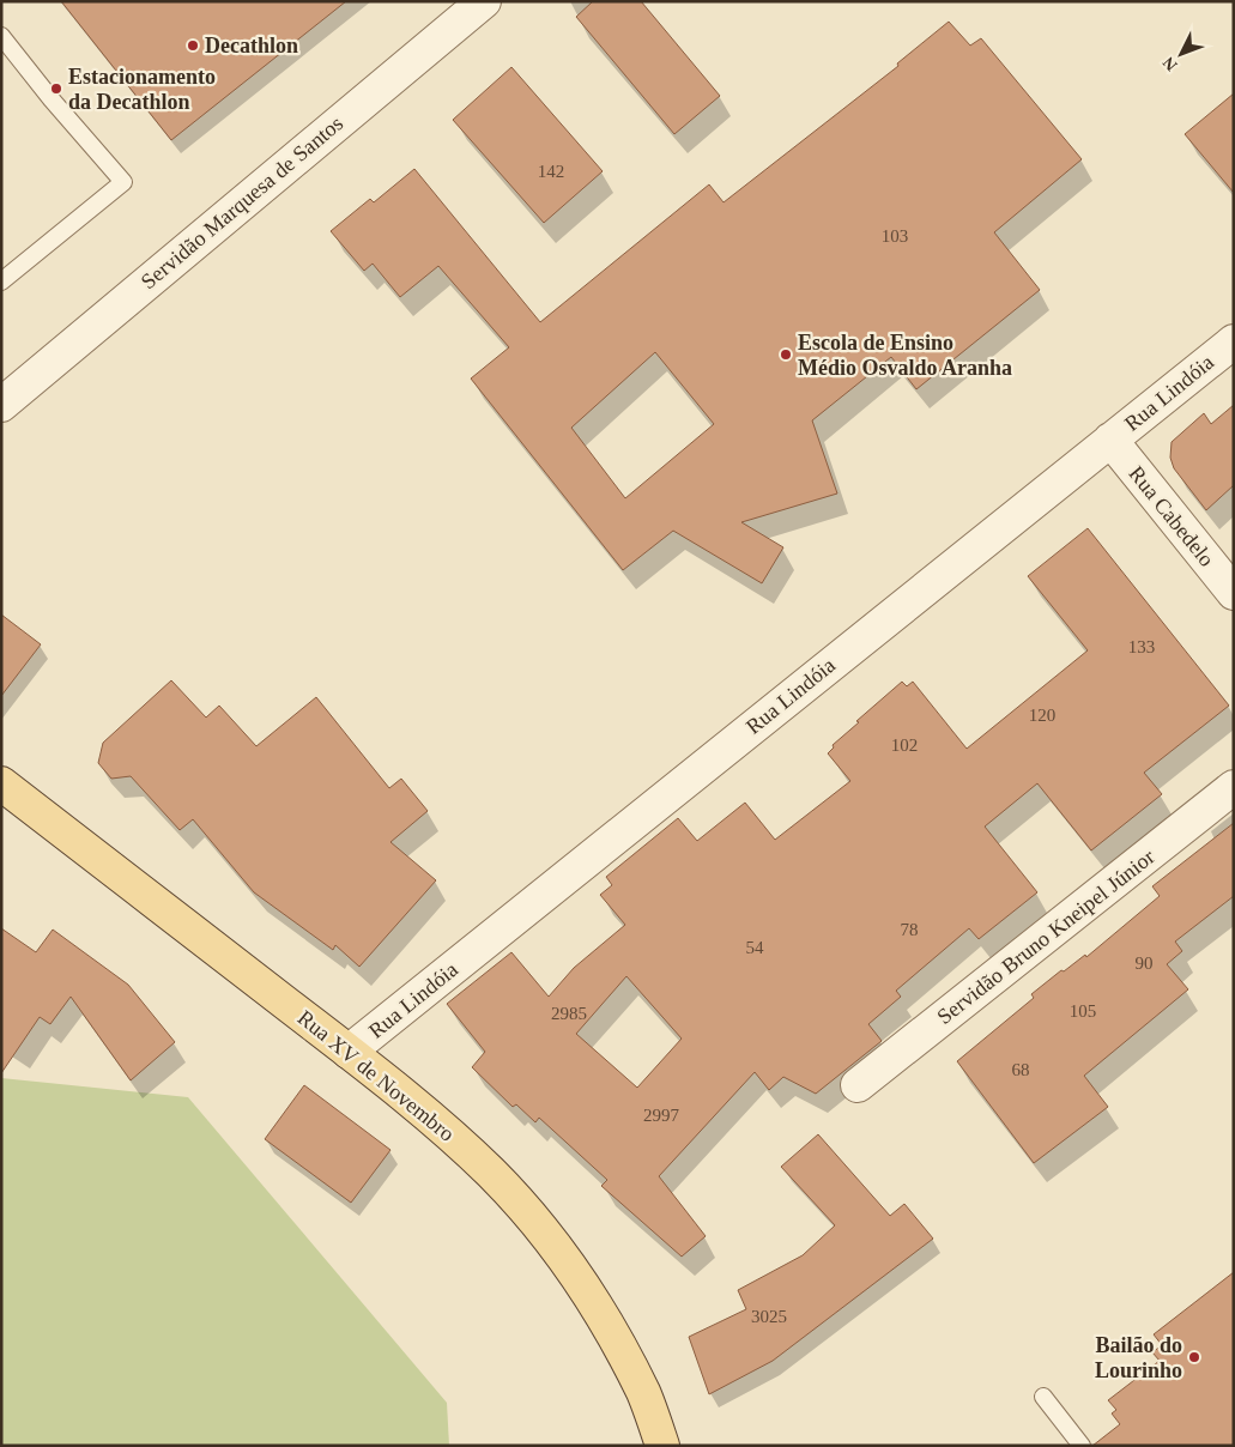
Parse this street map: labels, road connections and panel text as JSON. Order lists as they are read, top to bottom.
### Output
{
  "streets": {
    "main road": ["Rua XV de Novembro"],
    "street": [
      "Servidão Marquesa de Santos",
      "Rua Lindóia",
      "Rua Cabedelo",
      "Servidão Bruno Kneipel Júnior"
    ]
  },
  "crossings": [
    ["Rua Lindóia", "Rua Cabedelo"],
    ["Rua Lindóia", "Rua XV de Novembro"]
  ],
  "places": [
    "Decathlon",
    "Estacionamento da Decathlon",
    "Escola de Ensino Médio Osvaldo Aranha",
    "Bailão do Lourinho"
  ],
  "house_numbers": [
    "142",
    "103",
    "133",
    "120",
    "102",
    "78",
    "54",
    "90",
    "105",
    "2985",
    "68",
    "2997",
    "3025"
  ],
  "north": "bottom left"
}
